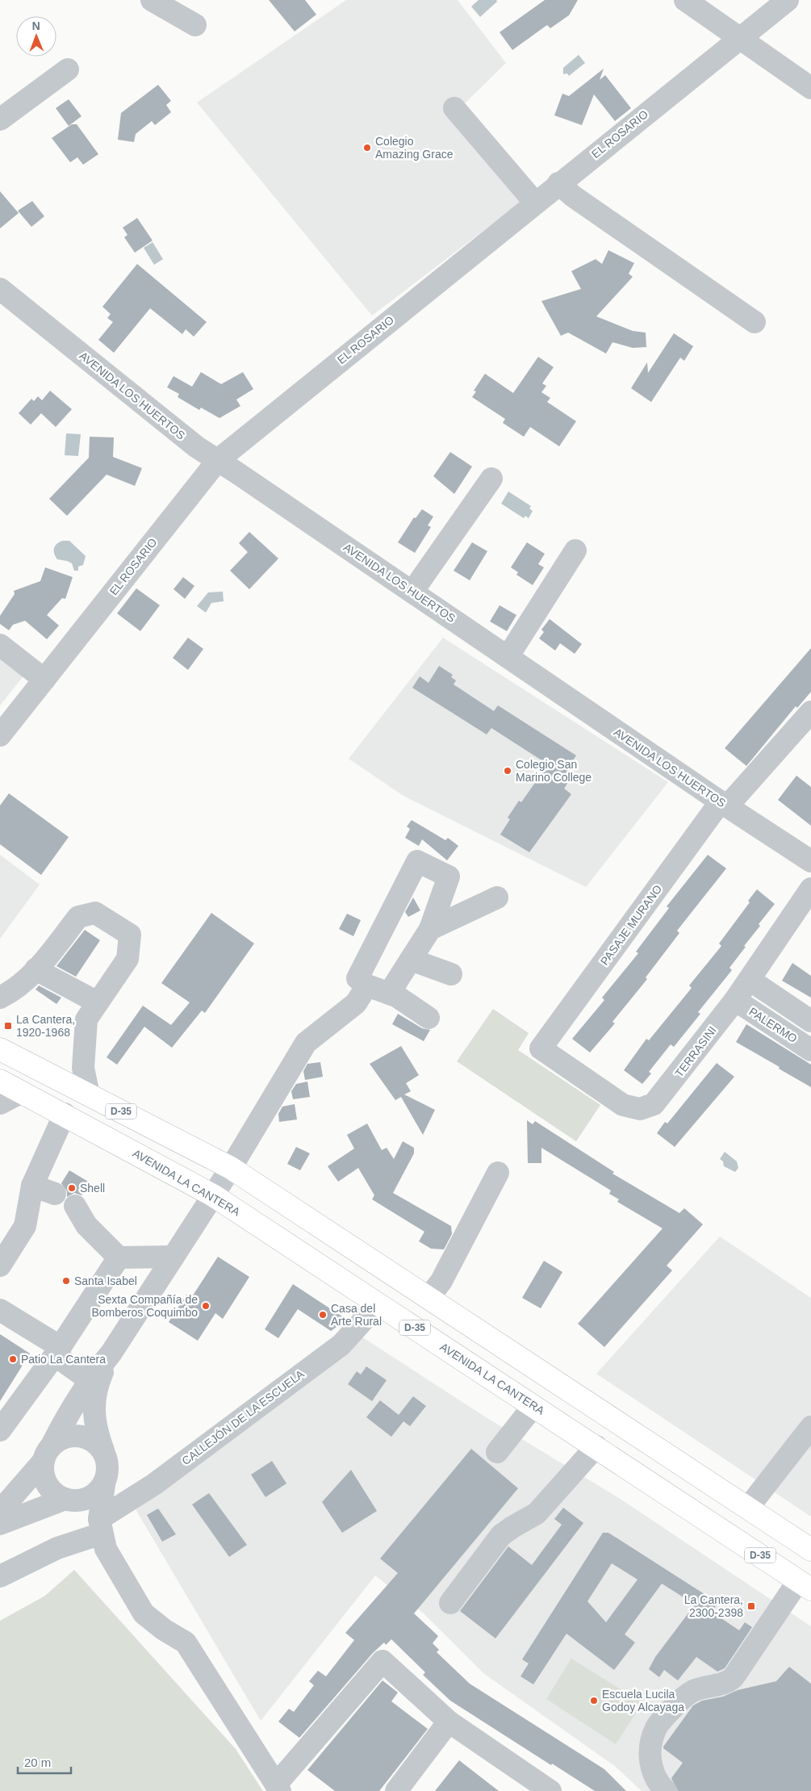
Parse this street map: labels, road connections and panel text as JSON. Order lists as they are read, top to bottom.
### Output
{
  "streets": {
    "highway": ["D-35", "AVENIDA LA CANTERA"],
    "street": [
      "EL ROSARIO",
      "AVENIDA LOS HUERTOS",
      "PASAJE MURANO",
      "PALERMO",
      "TERRASINI",
      "CALLEJÓN DE LA ESCUELA"
    ]
  },
  "crossings": [
    ["EL ROSARIO", "AVENIDA LOS HUERTOS"],
    ["AVENIDA LOS HUERTOS", "PASAJE MURANO"],
    ["PASAJE MURANO", "TERRASINI"],
    ["PALERMO", "TERRASINI"],
    ["AVENIDA LA CANTERA", "CALLEJÓN DE LA ESCUELA"]
  ],
  "places": {
    "other": [
      "Colegio Amazing Grace",
      "Colegio San Marino College",
      "Shell",
      "Santa Isabel",
      "Sexta Compañía de Bomberos Coquimbo",
      "Casa del Arte Rural",
      "Patio La Cantera",
      "Escuela Lucila Godoy Alcayaga"
    ],
    "transit": ["La Cantera, 1920-1968", "La Cantera, 2300-2398"]
  },
  "scale_bar": "20 m",
  "north": "top"
}
